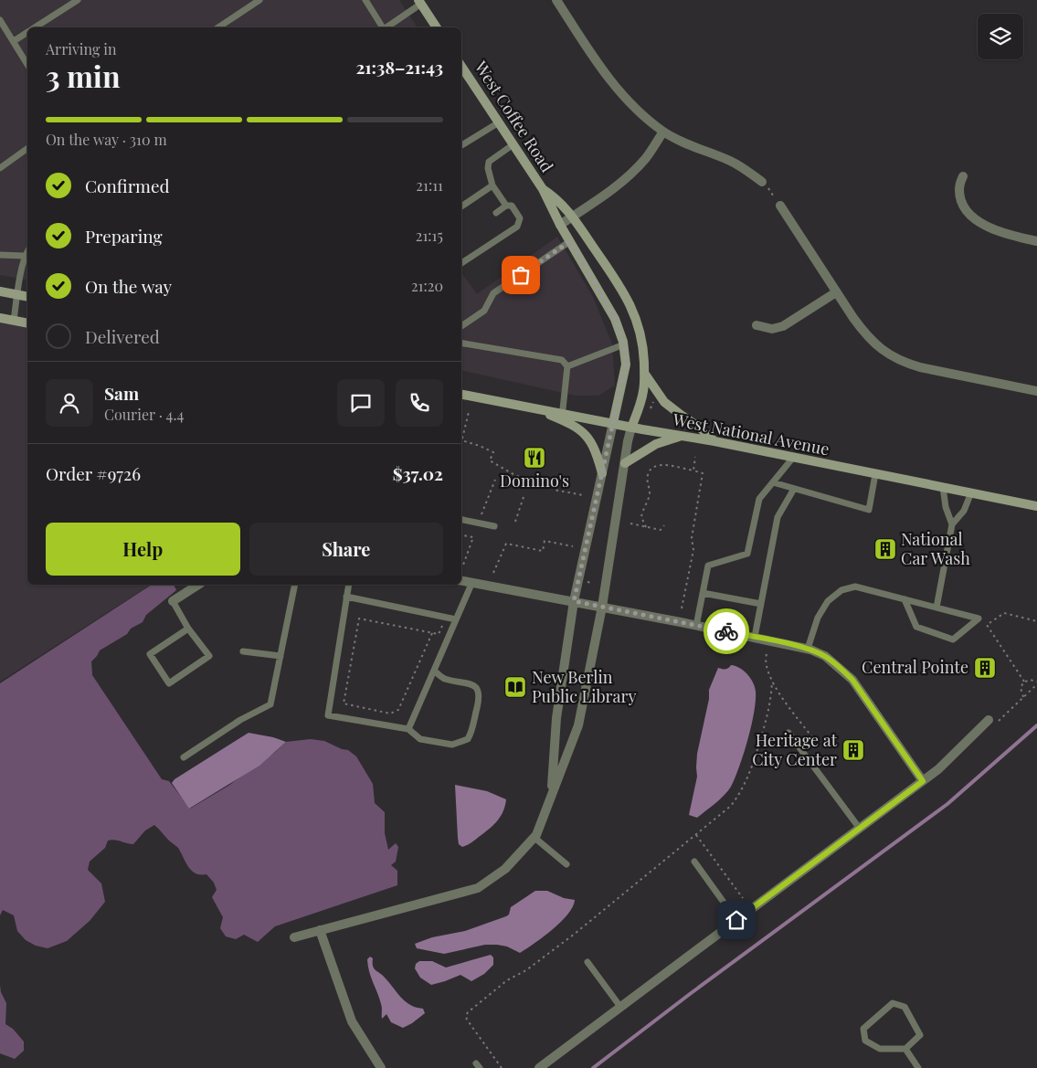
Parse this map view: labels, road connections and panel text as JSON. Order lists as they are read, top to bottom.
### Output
{
  "streets": {
    "main road": ["West Coffee Road", "West National Avenue"]
  },
  "crossings": [
    ["West Coffee Road", "West National Avenue"]
  ],
  "places": {
    "restaurant": ["Domino's"],
    "building": ["National Car Wash", "Central Pointe", "Heritage at City Center"],
    "library": ["New Berlin Public Library"]
  },
  "page": {
    "heading": ["3 min", "Arriving in", "21:38–21:43"],
    "panel": [
      "Sam",
      "Courier · 4.4",
      "Order #9726",
      "$37.02"
    ],
    "bar": "On the way · 310 m",
    "list": [
      ["Confirmed", "21:11"],
      ["Preparing", "21:15"],
      ["On the way", "21:20"],
      "Delivered"
    ],
    "buttons": ["Help", "Share"]
  }
}
